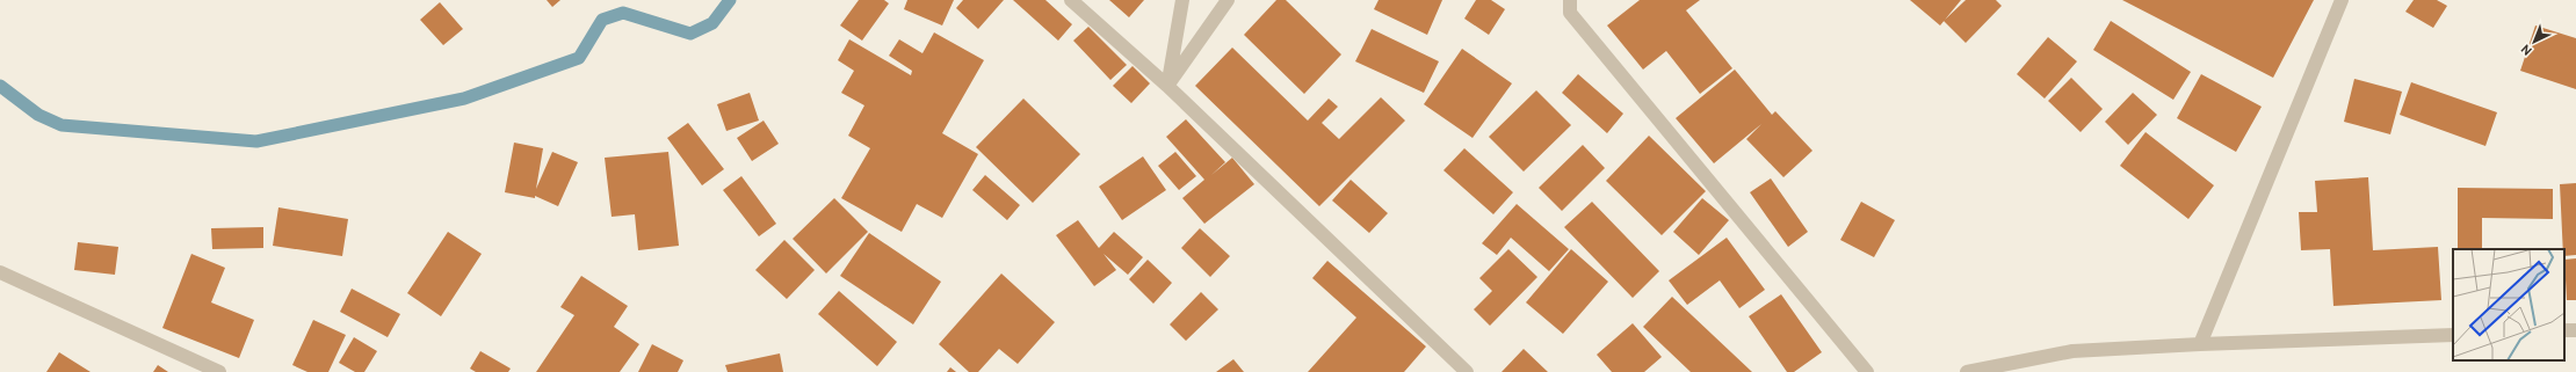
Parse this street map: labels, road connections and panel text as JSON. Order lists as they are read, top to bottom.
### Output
{
  "north": "bottom left"
}
